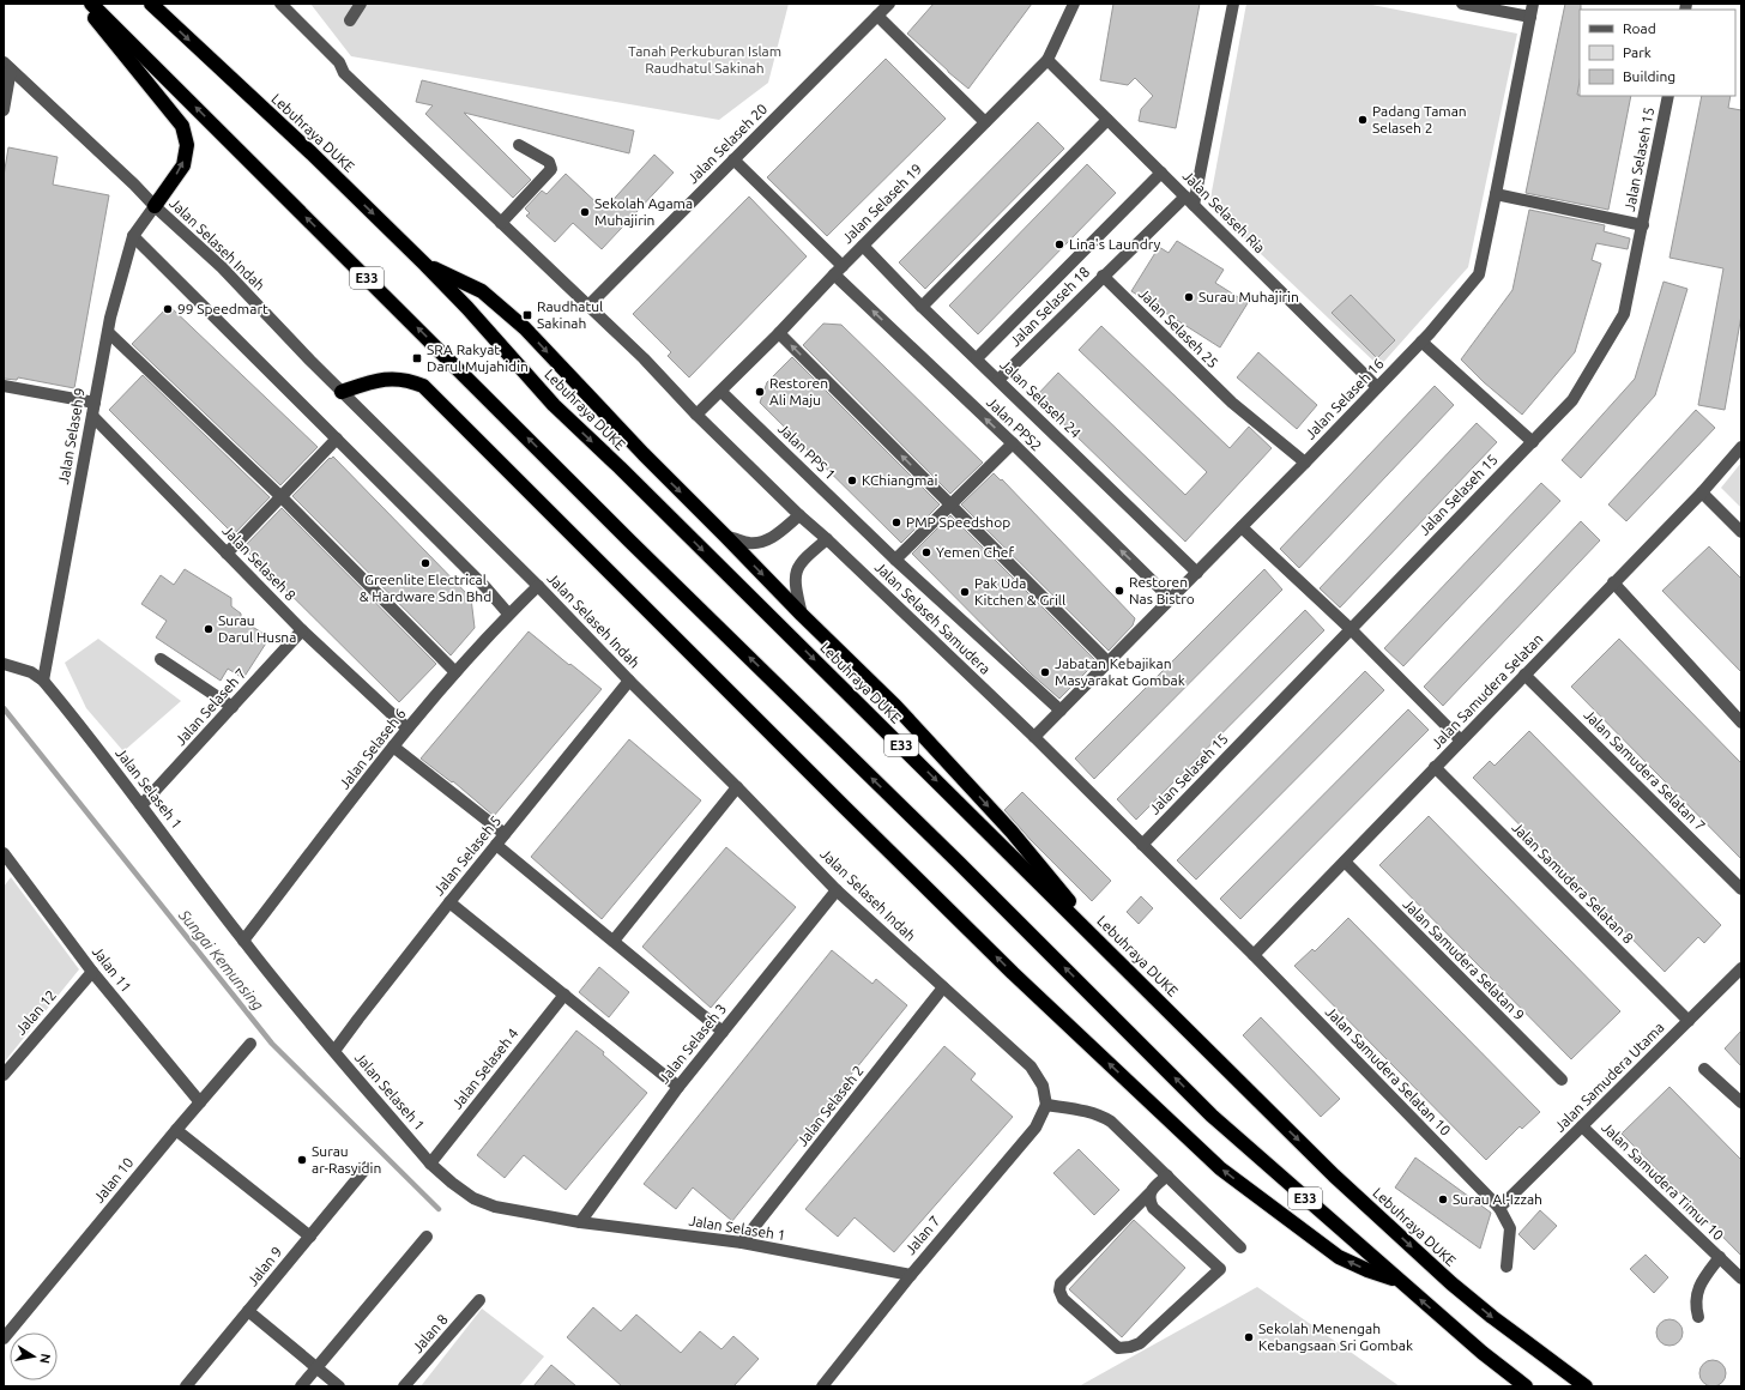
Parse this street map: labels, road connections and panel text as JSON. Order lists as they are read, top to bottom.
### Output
{
  "streets": {
    "highway": ["Lebuhraya DUKE", "E33"],
    "street": [
      "Jalan Selaseh 20",
      "Jalan Selaseh 15",
      "Jalan Selaseh 19",
      "Jalan Selaseh Ria",
      "Jalan Selaseh Indah",
      "Jalan Selaseh 18",
      "Jalan Selaseh 25",
      "Jalan Selaseh 24",
      "Jalan Selaseh 16",
      "Jalan PPS2",
      "Jalan Selaseh 9",
      "Jalan PPS 1",
      "Jalan Selaseh 8",
      "Jalan Selaseh Samudera",
      "Jalan Samudera Selatan",
      "Jalan Selaseh 7",
      "Jalan Selaseh 6",
      "Jalan Samudera Selatan 7",
      "Jalan Selaseh 1",
      "Jalan Selaseh 5",
      "Jalan Samudera Selatan 8",
      "Jalan Samudera Selatan 9",
      "Jalan 11",
      "Jalan 12",
      "Jalan Selaseh 3",
      "Jalan Selaseh 4",
      "Jalan Samudera Selatan 10",
      "Jalan Samudera Utama",
      "Jalan Selaseh 2",
      "Jalan 10",
      "Jalan Samudera Timur 10",
      "Jalan 7",
      "Jalan 9",
      "Jalan 8"
    ]
  },
  "crossings": [
    ["Jalan Selaseh 20", "Jalan PPS2"],
    ["Jalan Selaseh 20", "Jalan Selaseh Samudera"],
    ["Jalan Selaseh 15", "Jalan Selaseh Samudera"],
    ["Jalan Selaseh 19", "Jalan Selaseh Ria"],
    ["Jalan Selaseh 19", "Jalan Selaseh 24"],
    ["Jalan Selaseh 19", "Jalan PPS2"],
    ["Jalan Selaseh 19", "Jalan PPS 1"],
    ["Jalan Selaseh 19", "Jalan Selaseh Samudera"],
    ["Jalan Selaseh Ria", "Jalan Selaseh 18"],
    ["Jalan Selaseh Ria", "Jalan Selaseh 16"],
    ["Jalan Selaseh Indah", "Jalan Selaseh 9"],
    ["Jalan Selaseh Indah", "Jalan Selaseh 6"],
    ["Jalan Selaseh Indah", "Jalan Selaseh 5"],
    ["Jalan Selaseh Indah", "Jalan Selaseh 3"],
    ["Jalan Selaseh Indah", "Jalan Selaseh 2"],
    ["Jalan Selaseh Indah", "Jalan 7"],
    ["Jalan Selaseh 18", "Jalan Selaseh 25"],
    ["Jalan Selaseh 18", "Jalan Selaseh 24"],
    ["Jalan Selaseh 25", "Jalan Selaseh 16"],
    ["Jalan Selaseh 24", "Jalan Selaseh 16"],
    ["Jalan Selaseh 16", "Jalan PPS2"],
    ["Jalan Selaseh 16", "Jalan PPS 1"],
    ["Jalan Selaseh 16", "Jalan Selaseh Samudera"],
    ["Jalan Selaseh 9", "Jalan Selaseh 8"],
    ["Jalan Selaseh 9", "Jalan Selaseh 1"],
    ["Jalan Selaseh 8", "Jalan Selaseh 7"],
    ["Jalan Selaseh 8", "Jalan Selaseh 6"],
    ["Jalan Selaseh Samudera", "Jalan Samudera Selatan"],
    ["Jalan Selaseh Samudera", "Jalan Samudera Selatan 10"],
    ["Jalan Samudera Selatan", "Jalan Samudera Selatan 7"],
    ["Jalan Samudera Selatan", "Jalan Samudera Selatan 8"],
    ["Jalan Samudera Selatan", "Jalan Samudera Selatan 9"],
    ["Jalan Samudera Selatan", "Jalan Samudera Selatan 10"],
    ["Jalan Selaseh 7", "Jalan Selaseh 1"],
    ["Jalan Selaseh 6", "Jalan Selaseh 1"],
    ["Jalan Selaseh 1", "Jalan Selaseh 5"],
    ["Jalan Selaseh 1", "Jalan Selaseh 3"],
    ["Jalan Selaseh 1", "Jalan Selaseh 4"],
    ["Jalan Selaseh 1", "Jalan Selaseh 2"],
    ["Jalan Selaseh 1", "Jalan 7"],
    ["Jalan Samudera Selatan 8", "Jalan Samudera Utama"],
    ["Jalan 11", "Jalan 12"],
    ["Jalan 11", "Jalan 10"],
    ["Jalan Samudera Selatan 10", "Jalan Samudera Utama"],
    ["Jalan Samudera Utama", "Jalan Samudera Timur 10"]
  ],
  "water": ["Sungai Kemunsing"],
  "parks": ["Tanah Perkuburan Islam Raudhatul Sakinah"],
  "places": {
    "other": [
      "Padang Taman Selaseh 2",
      "Sekolah Agama Muhajirin",
      "Lina's Laundry",
      "Surau Muhajirin",
      "99 Speedmart",
      "Restoren Ali Maju",
      "KChiangmai",
      "PMP Speedshop",
      "Yemen Chef",
      "Greenlite Electrical & Hardware Sdn Bhd",
      "Restoren Nas Bistro",
      "Pak Uda Kitchen & Grill",
      "Surau Darul Husna",
      "Jabatan Kebajikan Masyarakat Gombak",
      "Surau ar-Rasyidin",
      "Surau Al-Izzah",
      "Sekolah Menengah Kebangsaan Sri Gombak"
    ],
    "transit": ["Raudhatul Sakinah", "SRA Rakyat Darul Mujahidin"]
  },
  "legend": ["Road", "Park", "Building"],
  "north": "right"
}
